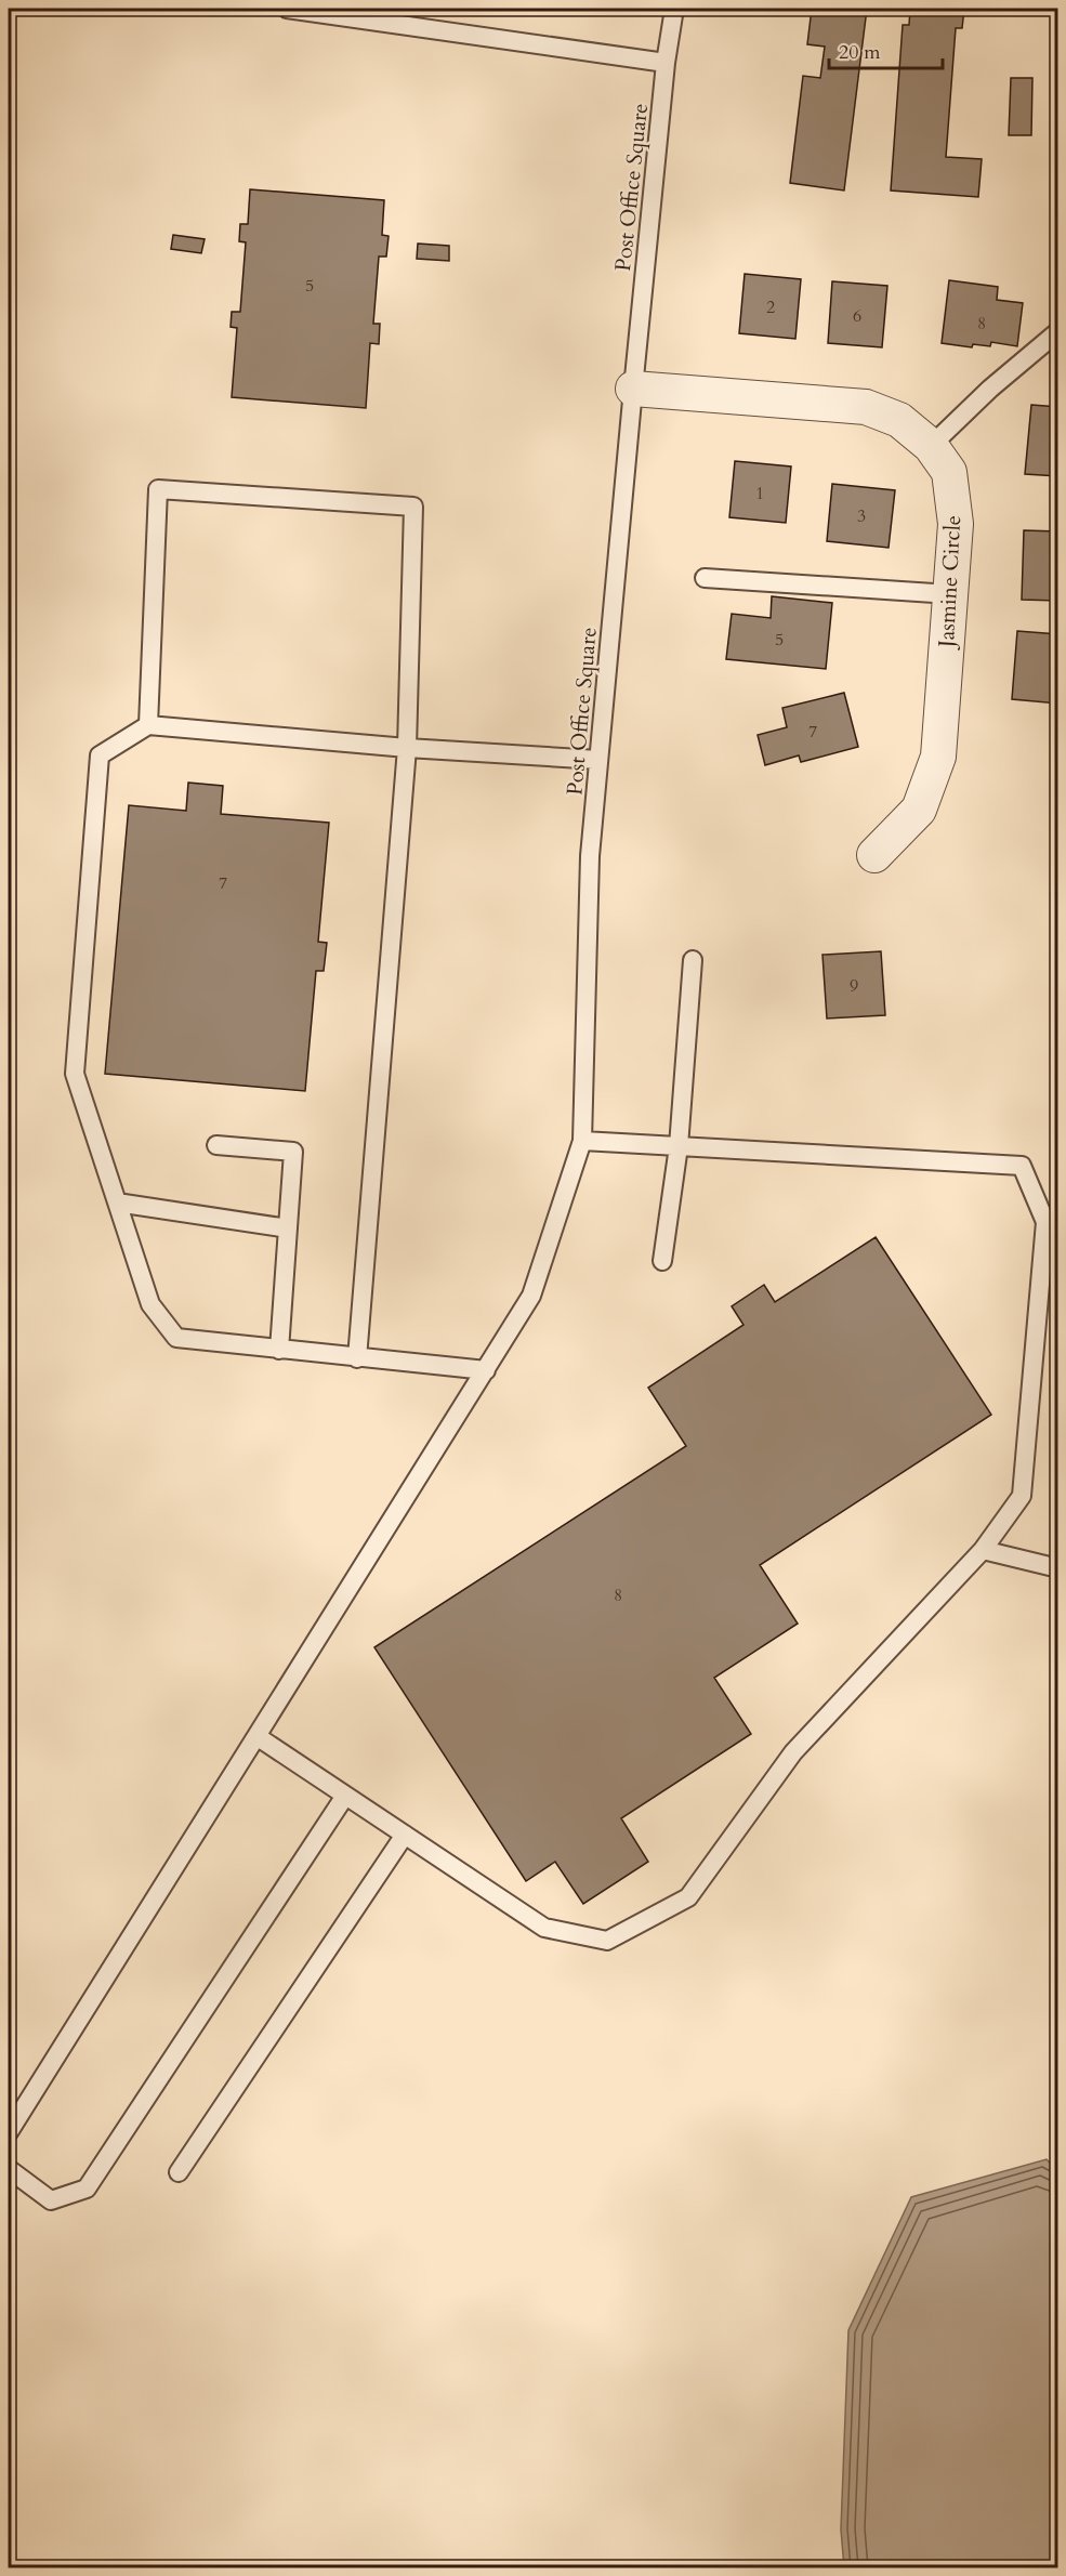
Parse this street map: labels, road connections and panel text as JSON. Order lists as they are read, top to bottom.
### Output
{
  "streets": {
    "street": ["Jasmine Circle"],
    "lane": ["Post Office Square"]
  },
  "crossings": [
    ["Post Office Square", "Jasmine Circle"]
  ],
  "house_numbers": [
    "5",
    "2",
    "6",
    "8",
    "1",
    "3",
    "5",
    "7",
    "7",
    "9",
    "8"
  ],
  "scale_bar": "20 m"
}
